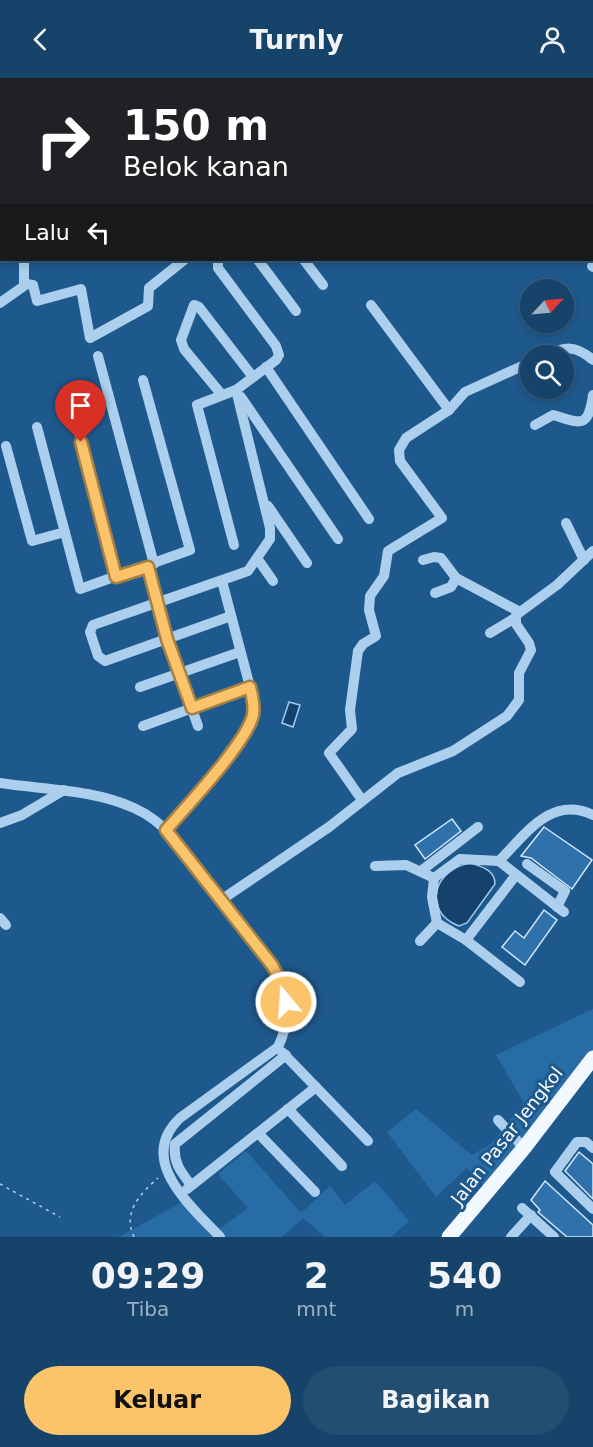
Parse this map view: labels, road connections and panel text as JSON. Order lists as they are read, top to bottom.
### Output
{
  "streets": {
    "main road": ["Jalan Pasar Jengkol"]
  },
  "north": "top right",
  "page": {
    "header": "Turnly",
    "turn": ["150 m", "Belok kanan"],
    "then": "Lalu",
    "eta": [
      "09:29",
      "Tiba",
      "2",
      "mnt",
      "540",
      "m"
    ],
    "buttons": ["Keluar", "Bagikan"]
  }
}
